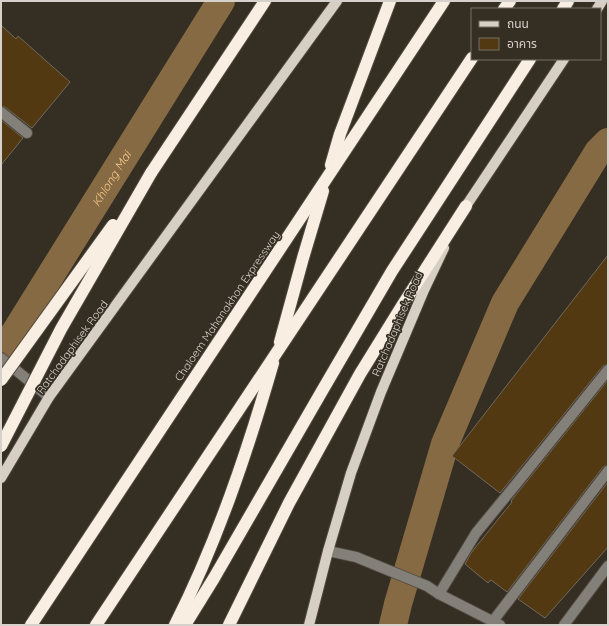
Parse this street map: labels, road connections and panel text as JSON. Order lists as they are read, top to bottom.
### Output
{
  "streets": {
    "highway": ["Chaloem Mahanakhon Expressway"],
    "main road": ["Ratchadaphisek Road"]
  },
  "water": ["Khlong Mai"],
  "legend": ["ถนน", "อาคาร"]
}
